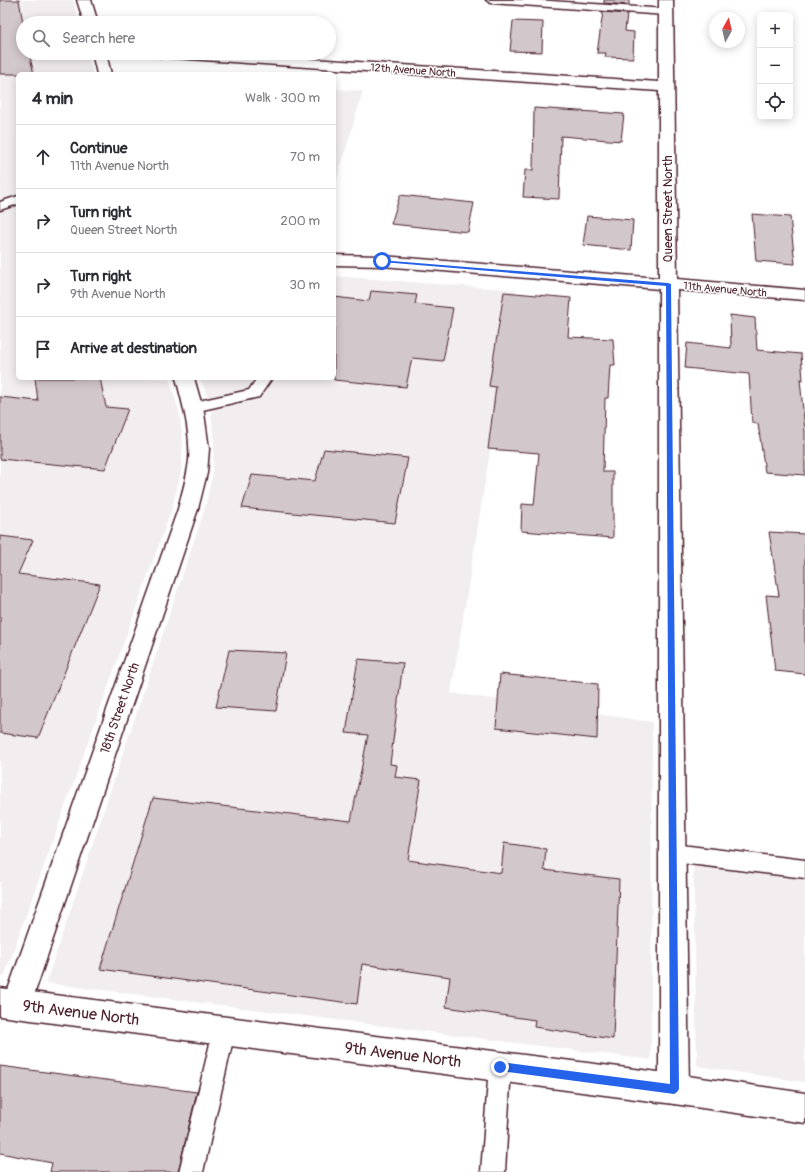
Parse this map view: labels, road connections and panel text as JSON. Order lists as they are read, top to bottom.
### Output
{
  "streets": {
    "street": [
      "12th Avenue North",
      "Queen Street North",
      "11th Avenue North",
      "18th Street North",
      "9th Avenue North"
    ]
  },
  "crossings": [
    ["12th Avenue North", "Queen Street North"],
    ["Queen Street North", "11th Avenue North"],
    ["Queen Street North", "9th Avenue North"],
    ["18th Street North", "9th Avenue North"]
  ],
  "north": "top",
  "page": {
    "map_buttons": ["+", "−"],
    "search": "Search here",
    "heading": ["4 min", "Walk · 300 m"],
    "list": [
      ["Continue", "11th Avenue North", "70 m"],
      ["Turn right", "Queen Street North", "200 m"],
      ["Turn right", "9th Avenue North", "30 m"],
      "Arrive at destination"
    ]
  }
}
